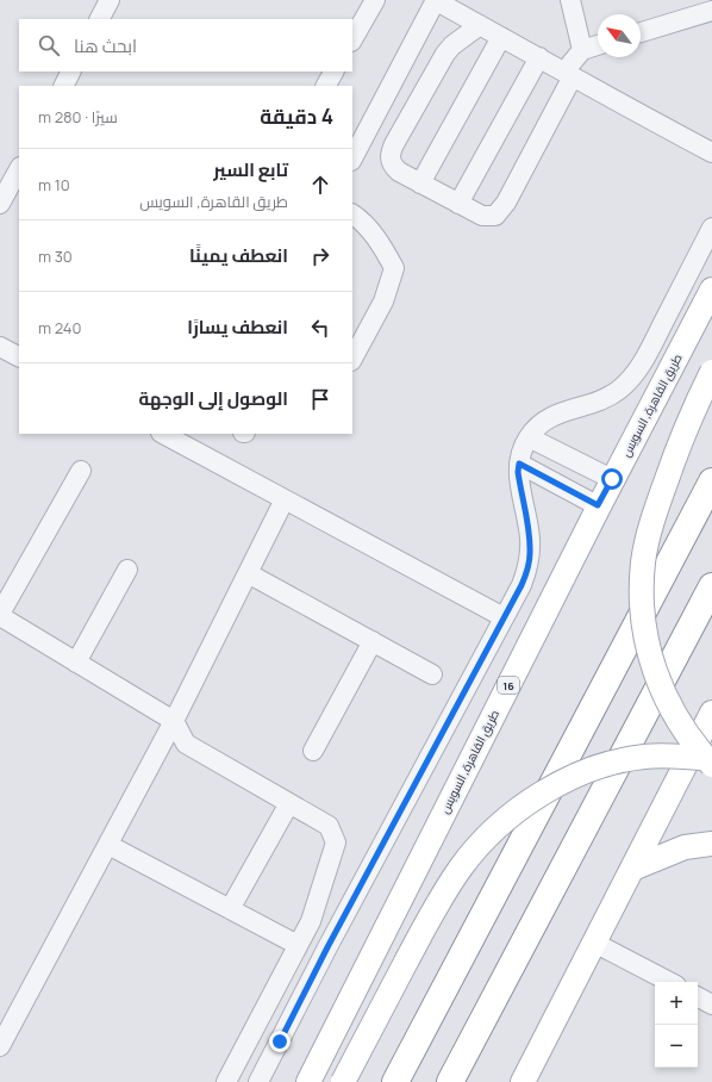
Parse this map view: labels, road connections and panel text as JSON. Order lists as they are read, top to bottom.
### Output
{
  "streets": {
    "main road": ["طريق القاهرة, السويس", "16"]
  },
  "north": "top left",
  "page": {
    "search": "ابحث هنا",
    "heading": ["4 دقيقة", "سيرًا · 280 m"],
    "list": [
      ["تابع السير", "طريق القاهرة, السويس", "10 m"],
      ["انعطف يمينًا", "30 m"],
      ["انعطف يسارًا", "240 m"],
      "الوصول إلى الوجهة"
    ],
    "map_buttons": ["+", "−"]
  }
}
